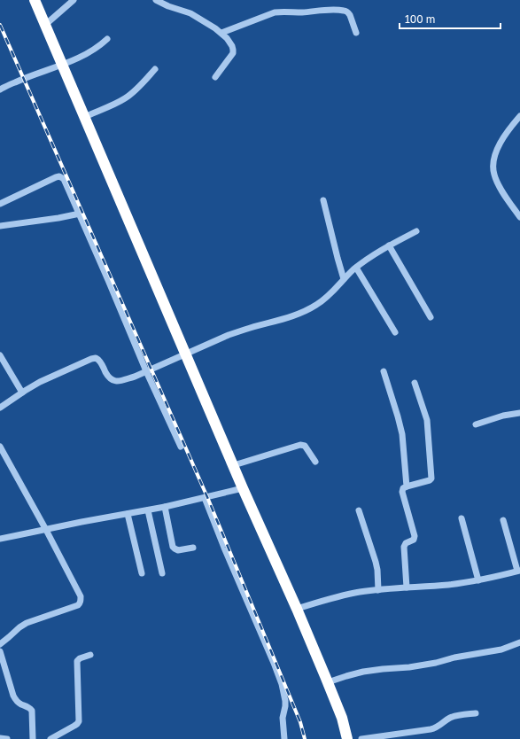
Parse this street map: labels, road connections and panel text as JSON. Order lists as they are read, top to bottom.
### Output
{
  "scale_bar": "100 m"
}
